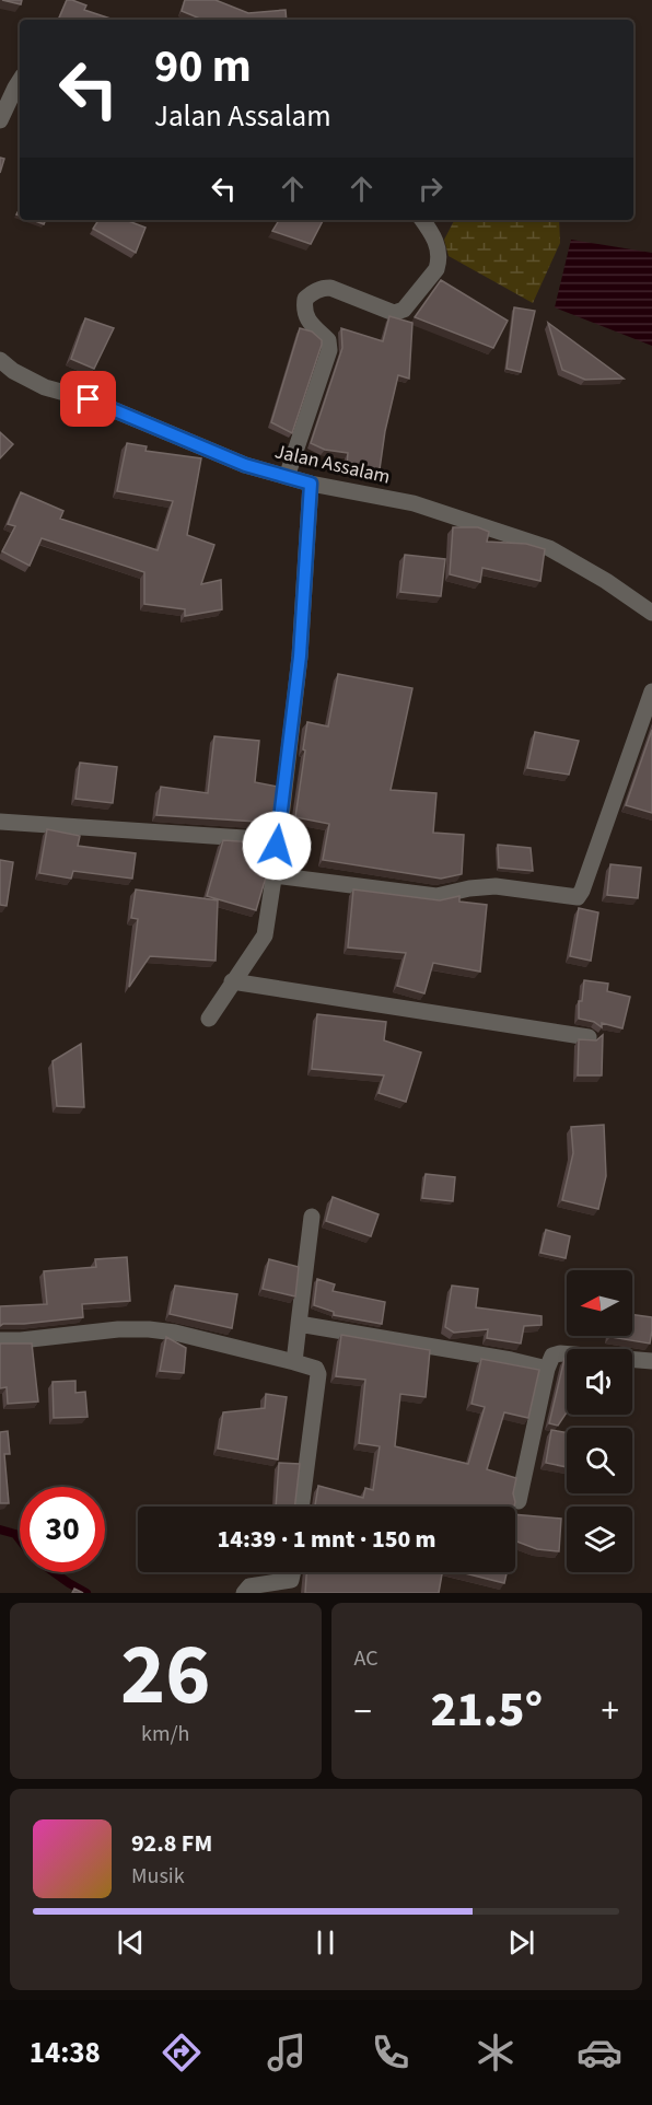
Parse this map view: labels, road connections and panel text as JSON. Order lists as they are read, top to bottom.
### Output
{
  "streets": {
    "street": ["Jalan Assalam"]
  },
  "north": "left",
  "page": {
    "turn": ["90 m", "Jalan Assalam"],
    "limit": "30",
    "trip": "14:39 · 1 mnt · 150 m",
    "tile": [
      ["26", "km/h"],
      "AC"
    ],
    "heat": ["−", "21.5°", "+"],
    "song": ["92.8 FM", "Musik"],
    "tabs": "14:38"
  }
}
